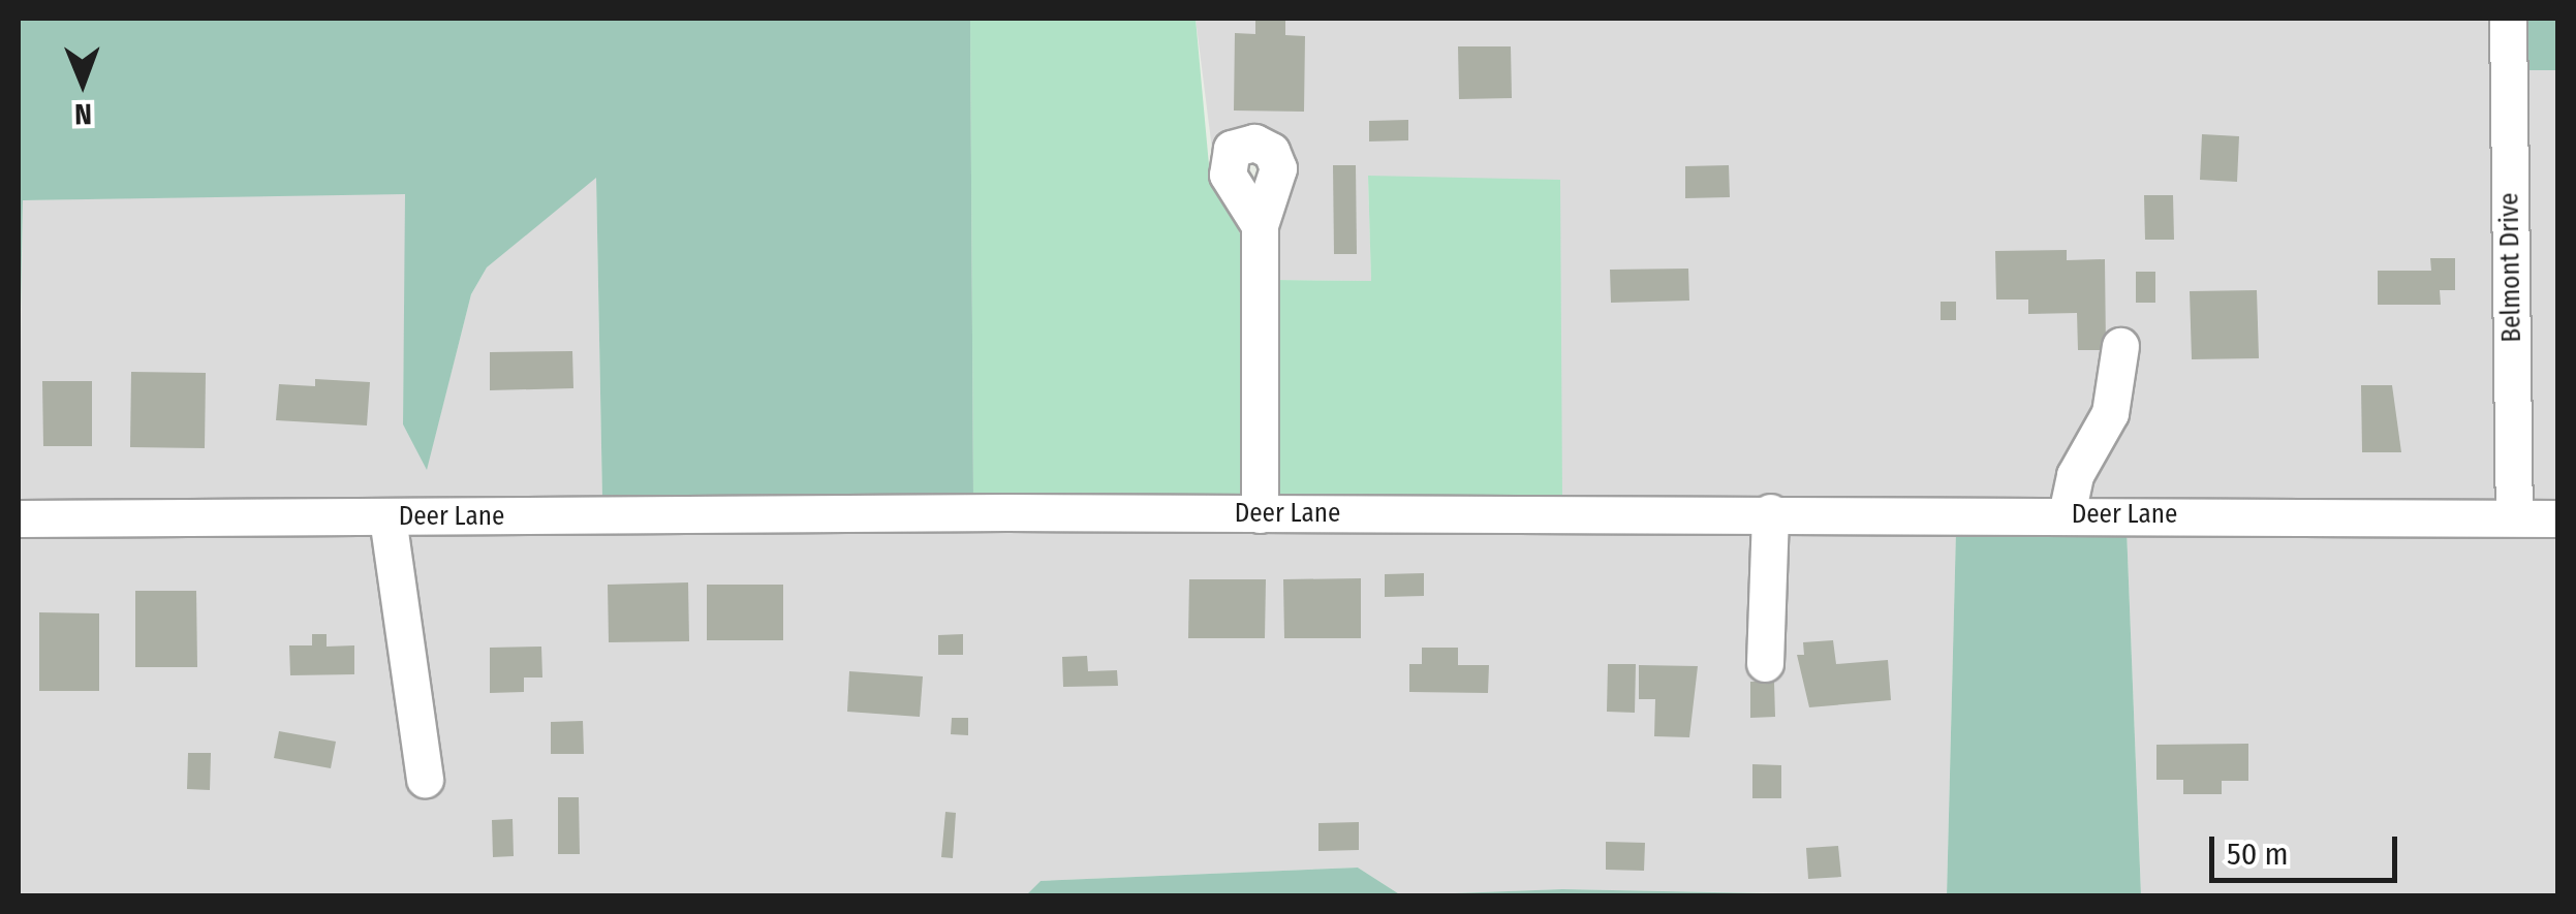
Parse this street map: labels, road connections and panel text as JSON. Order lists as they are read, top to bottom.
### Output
{
  "streets": {
    "street": ["Belmont Drive", "Deer Lane"]
  },
  "crossings": [
    ["Belmont Drive", "Deer Lane"]
  ],
  "scale_bar": "50 m",
  "north": "bottom"
}
